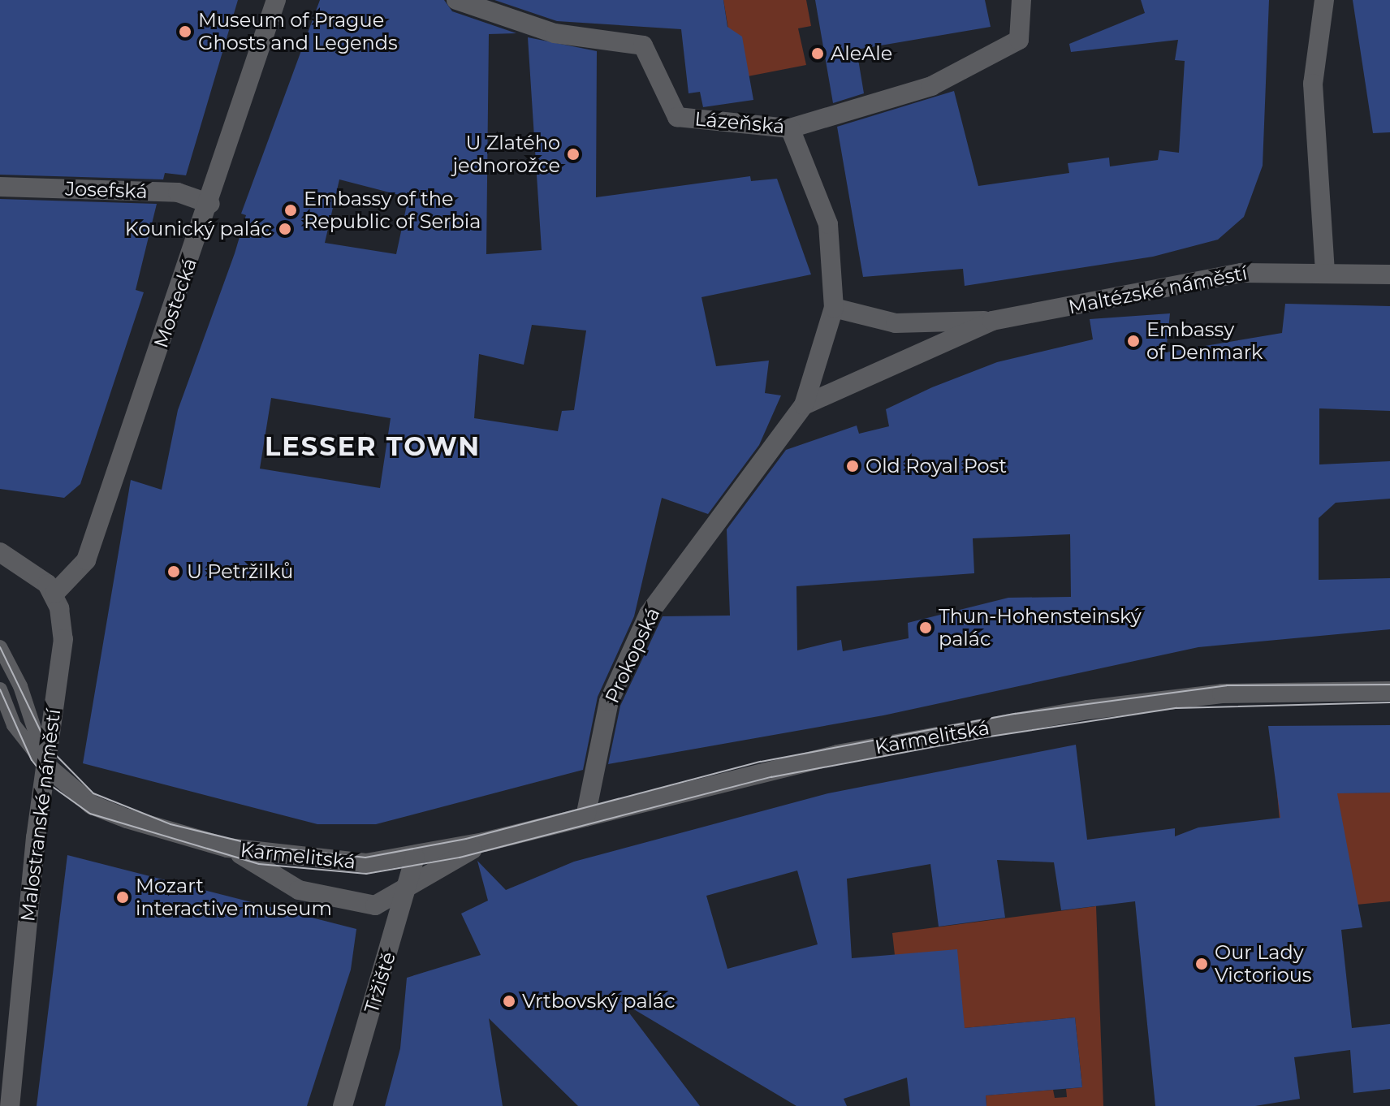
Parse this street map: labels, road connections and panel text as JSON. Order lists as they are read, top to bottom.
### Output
{
  "streets": {
    "street": [
      "Lázeňská",
      "Josefská",
      "Maltézské náměstí",
      "Mostecká",
      "Prokopská",
      "Karmelitská",
      "Malostranské náměstí",
      "Tržiště"
    ]
  },
  "crossings": [
    ["Lázeňská", "Maltézské náměstí"],
    ["Josefská", "Mostecká"],
    ["Maltézské náměstí", "Prokopská"],
    ["Mostecká", "Malostranské náměstí"],
    ["Prokopská", "Karmelitská"],
    ["Karmelitská", "Malostranské náměstí"],
    ["Karmelitská", "Tržiště"]
  ],
  "districts": ["LESSER TOWN"],
  "places": [
    "Museum of Prague Ghosts and Legends",
    "AleAle",
    "U Zlatého jednorožce",
    "Embassy of the Republic of Serbia",
    "Kounický palác",
    "Embassy of Denmark",
    "Old Royal Post",
    "U Petržilků",
    "Thun-Hohensteinský palác",
    "Mozart interactive museum",
    "Our Lady Victorious",
    "Vrtbovský palác"
  ]
}
